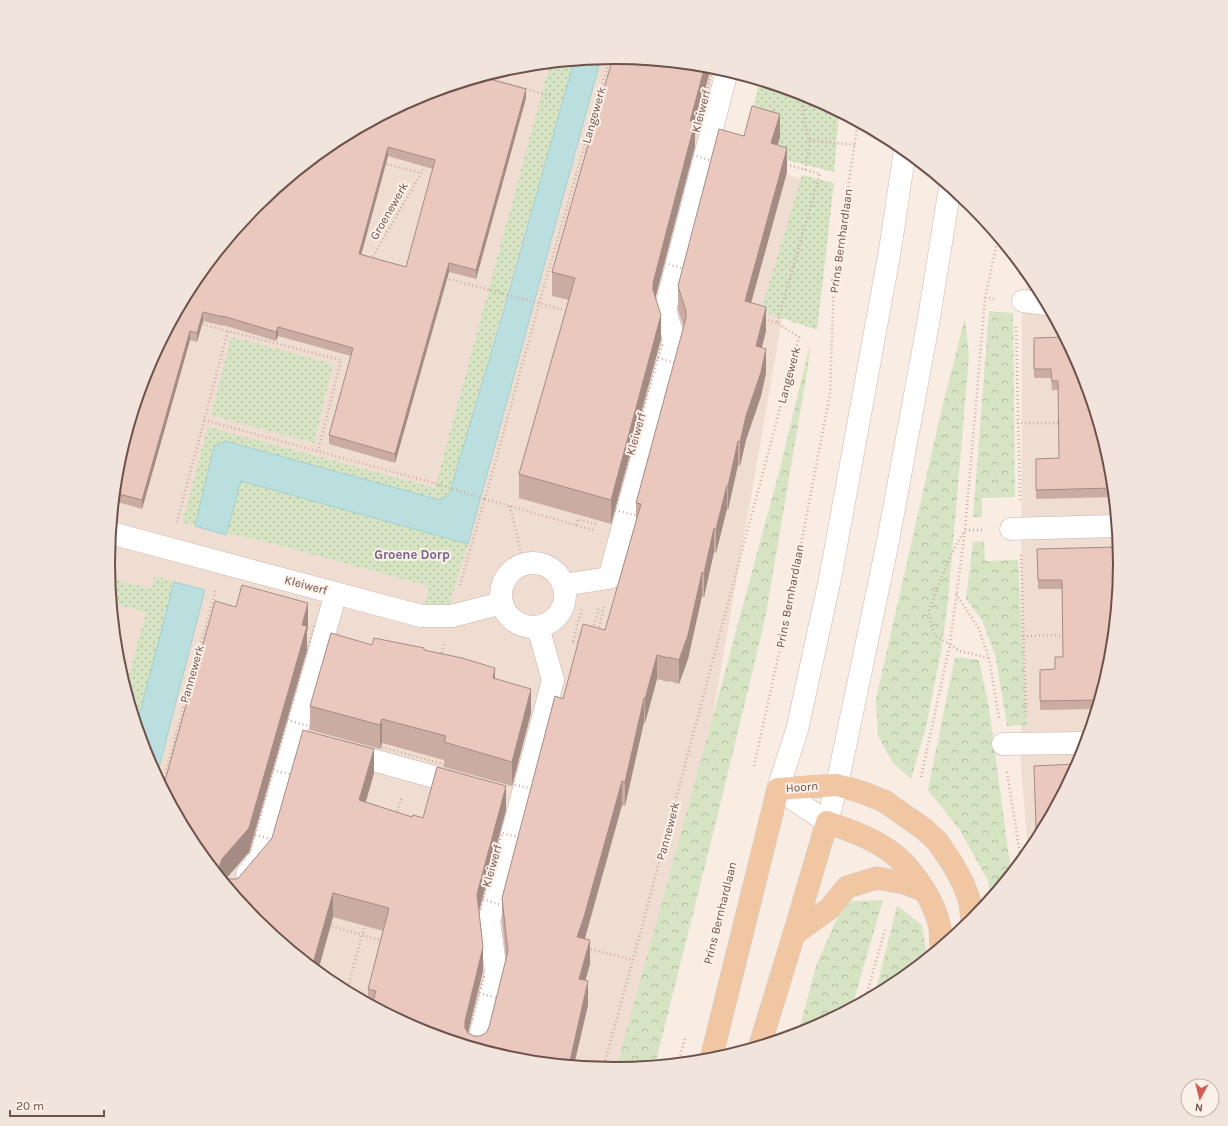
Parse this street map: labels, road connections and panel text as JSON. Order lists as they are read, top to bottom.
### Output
{
  "streets": {
    "main road": ["Hoorn"],
    "street": ["Kleiwerf"],
    "path": [
      "Langewerk",
      "Groenewerk",
      "Prins Bernhardlaan",
      "Pannewerk"
    ]
  },
  "crossings": [
    ["Kleiwerf", "Pannewerk"],
    ["Langewerk", "Pannewerk"]
  ],
  "districts": ["Groene Dorp"],
  "scale_bar": "20 m",
  "north": "bottom"
}
